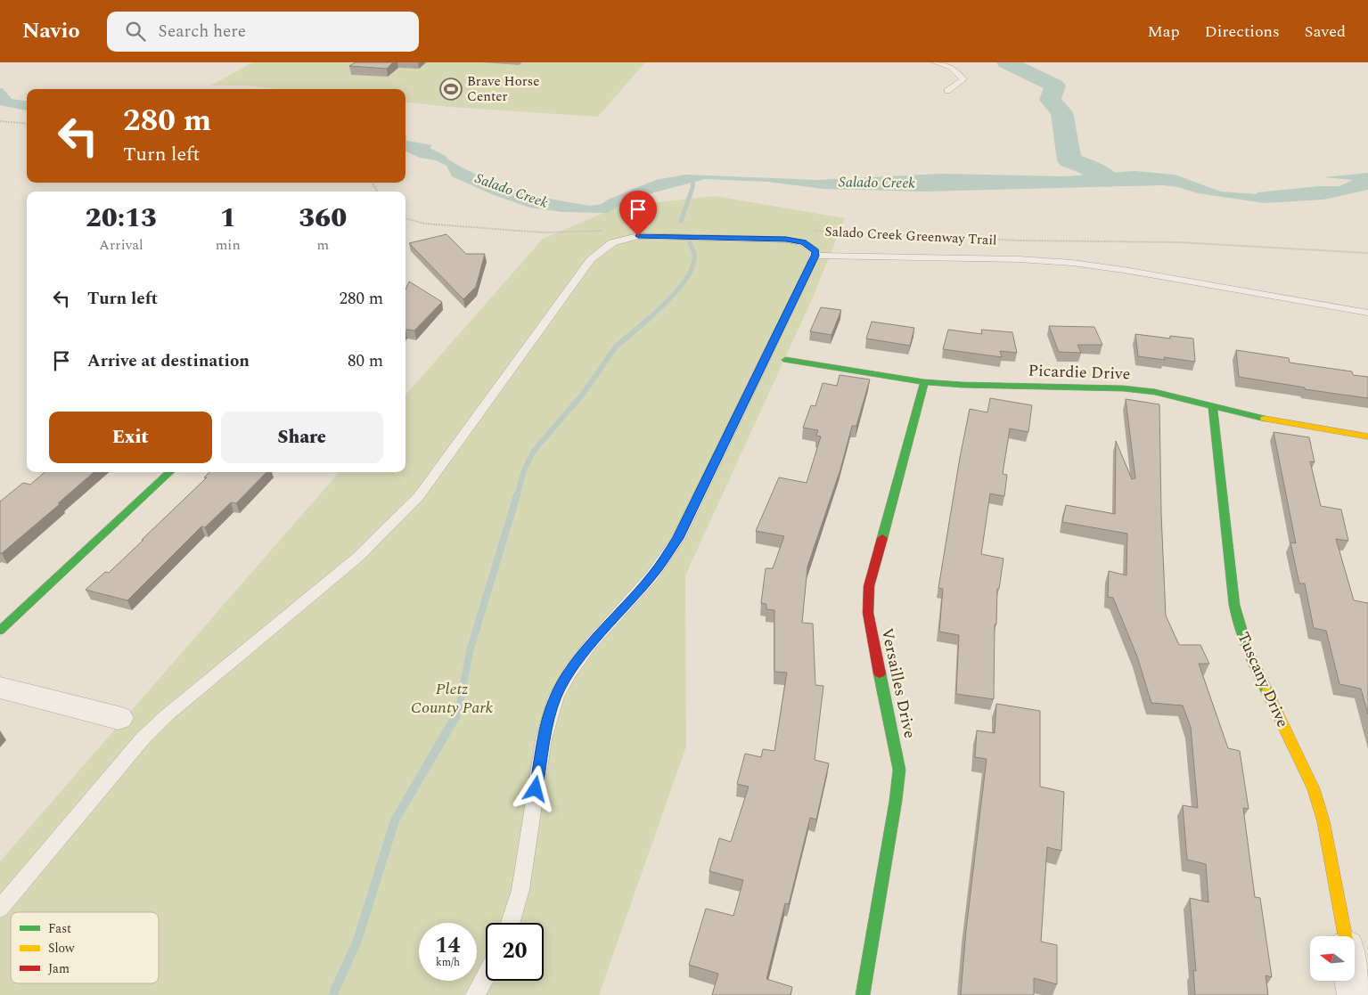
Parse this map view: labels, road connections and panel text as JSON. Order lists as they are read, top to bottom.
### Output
{
  "streets": {
    "street": ["Picardie Drive", "Tuscany Drive", "Versailles Drive"],
    "path": ["Salado Creek Greenway Trail"]
  },
  "crossings": [
    ["Picardie Drive", "Tuscany Drive"],
    ["Picardie Drive", "Versailles Drive"]
  ],
  "water": ["Salado Creek"],
  "parks": ["Pletz County Park"],
  "places": {
    "sports": ["Brave Horse Center"]
  },
  "legend": ["Fast", "Slow", "Jam"],
  "north": "left",
  "page": {
    "header": "Navio",
    "search": "Search here",
    "nav": ["Map", "Directions", "Saved"],
    "turn": ["280 m", "Turn left"],
    "eta": [
      "20:13",
      "Arrival",
      "1",
      "min",
      "360",
      "m"
    ],
    "list": [
      {
        "name": "Turn left",
        "value": "280 m"
      },
      {
        "name": "Arrive at destination",
        "value": "80 m"
      }
    ],
    "buttons": ["Exit", "Share"],
    "speed": "14 km/h",
    "limit": "20"
  }
}
